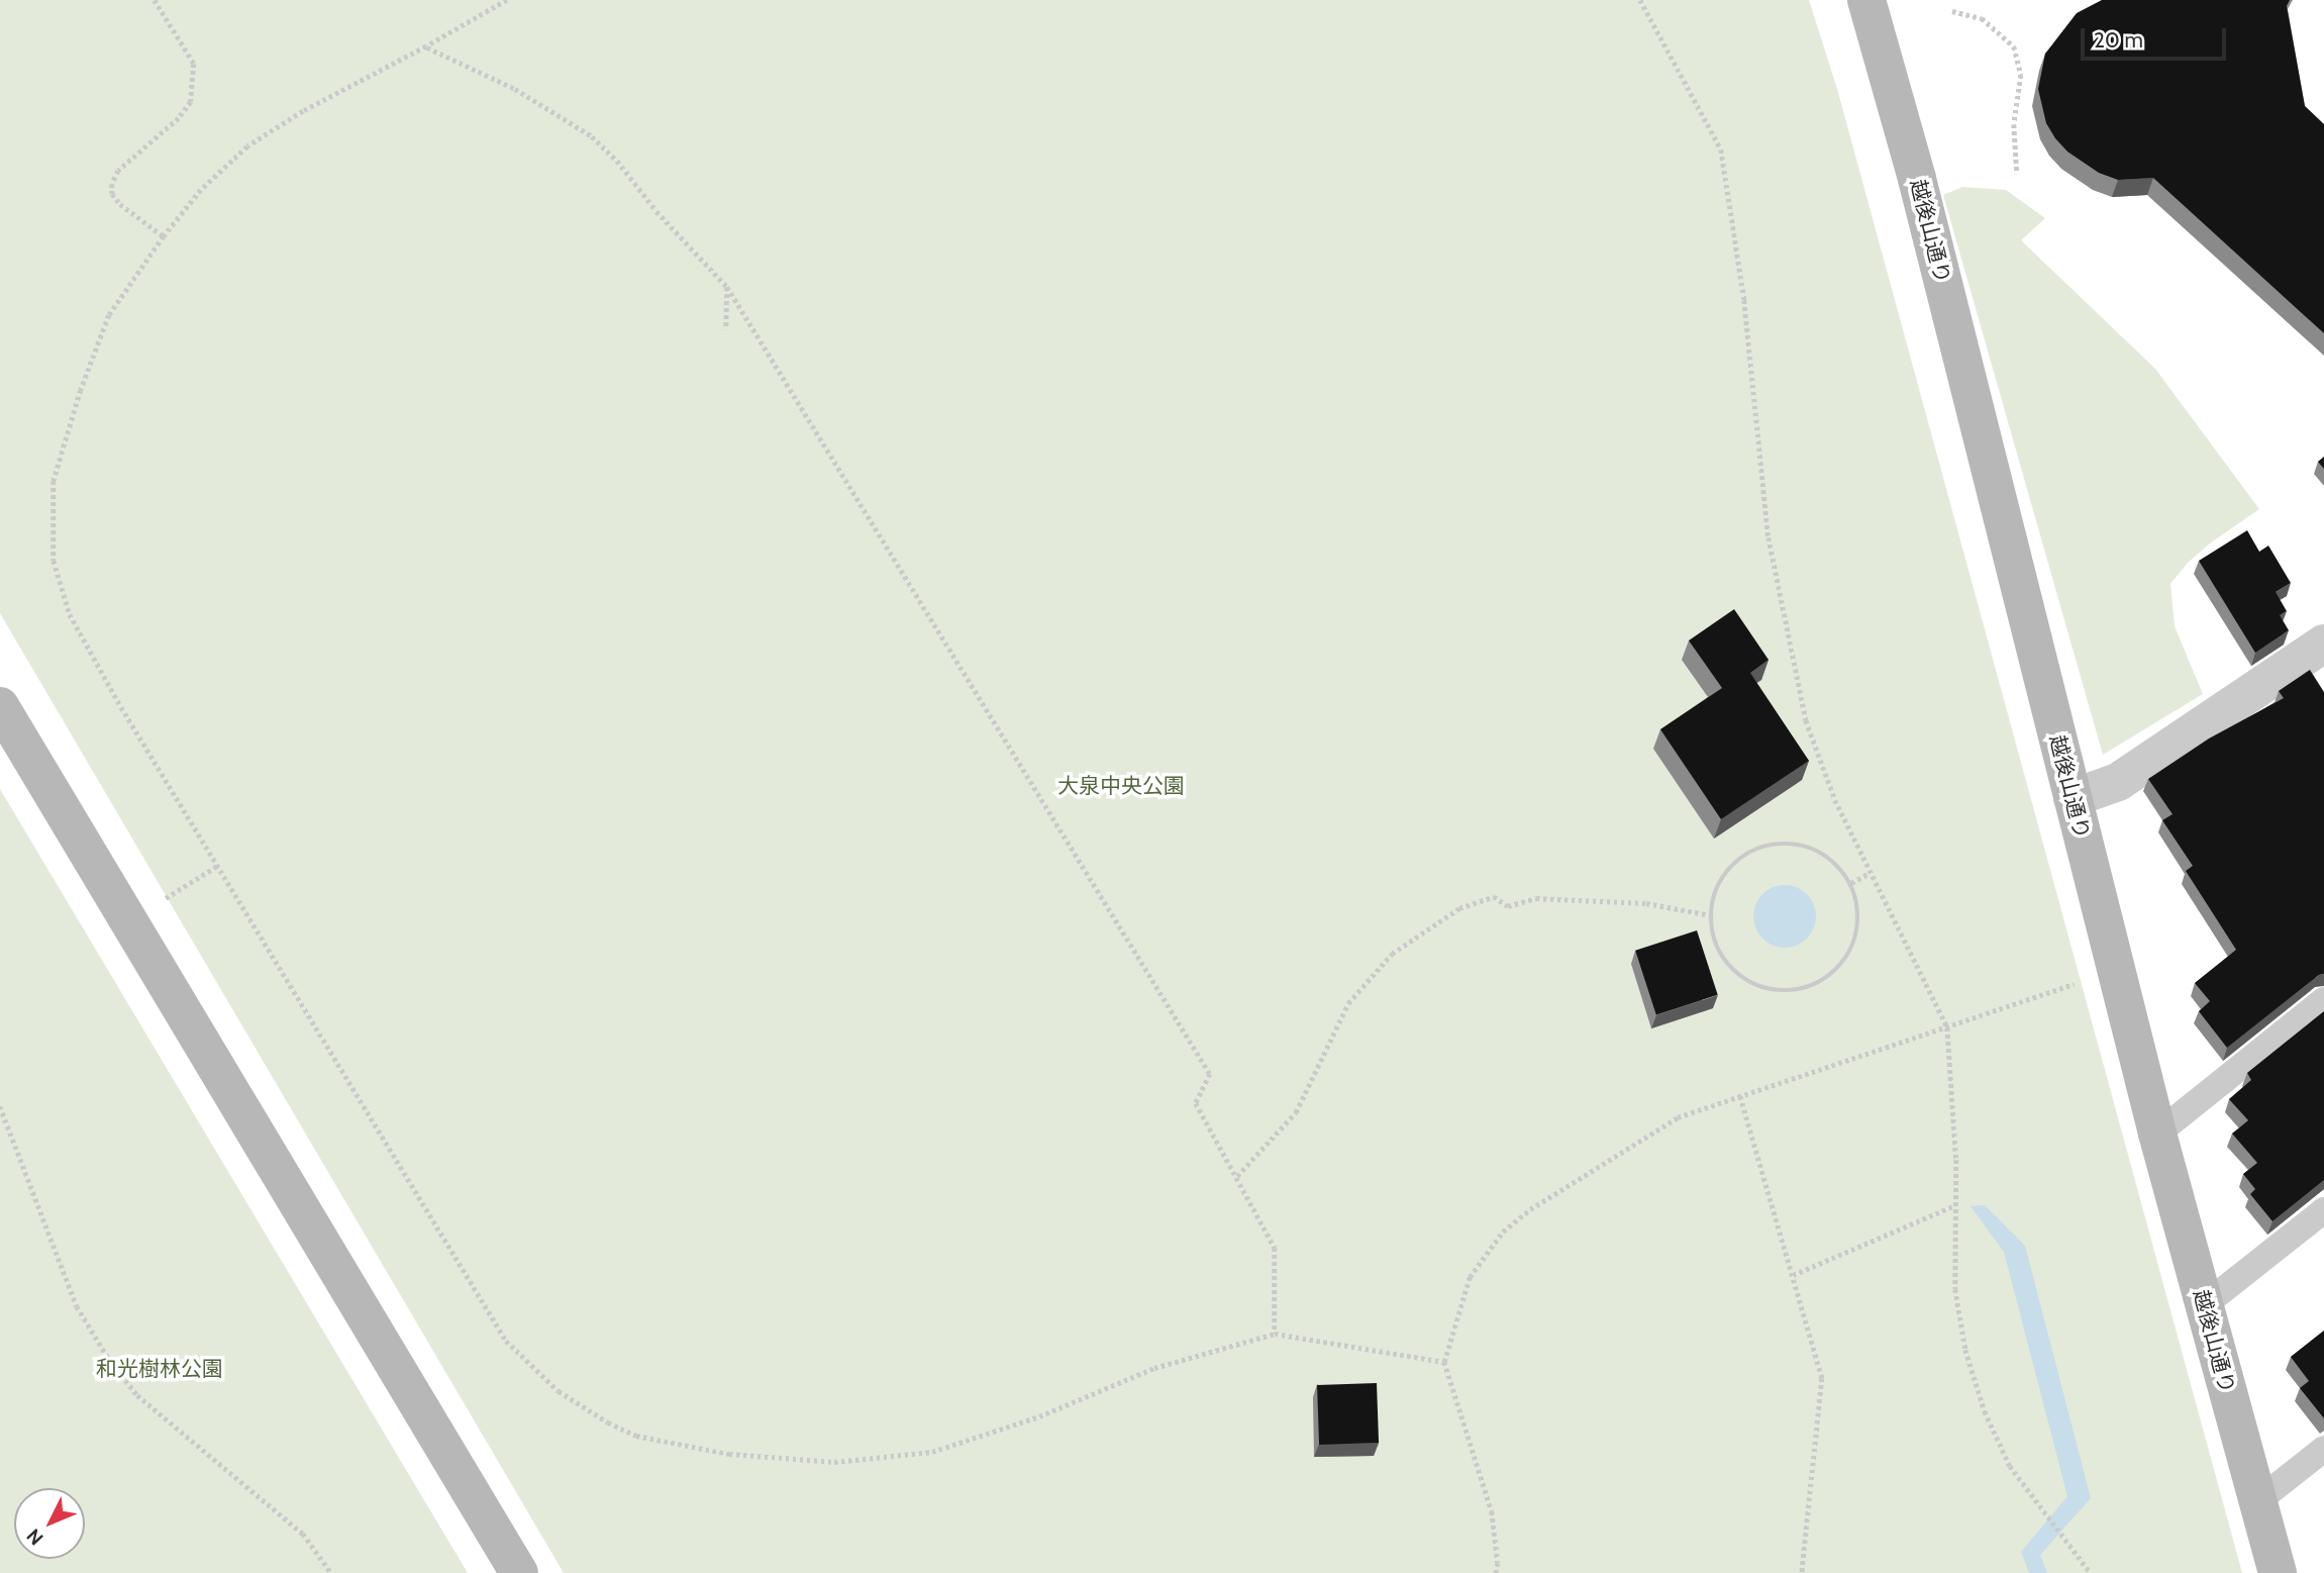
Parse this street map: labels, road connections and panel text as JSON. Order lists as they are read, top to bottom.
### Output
{
  "streets": {
    "street": ["越後山通り"]
  },
  "parks": ["大泉中央公園", "和光樹林公園"],
  "scale_bar": "20 m",
  "north": "bottom left"
}
